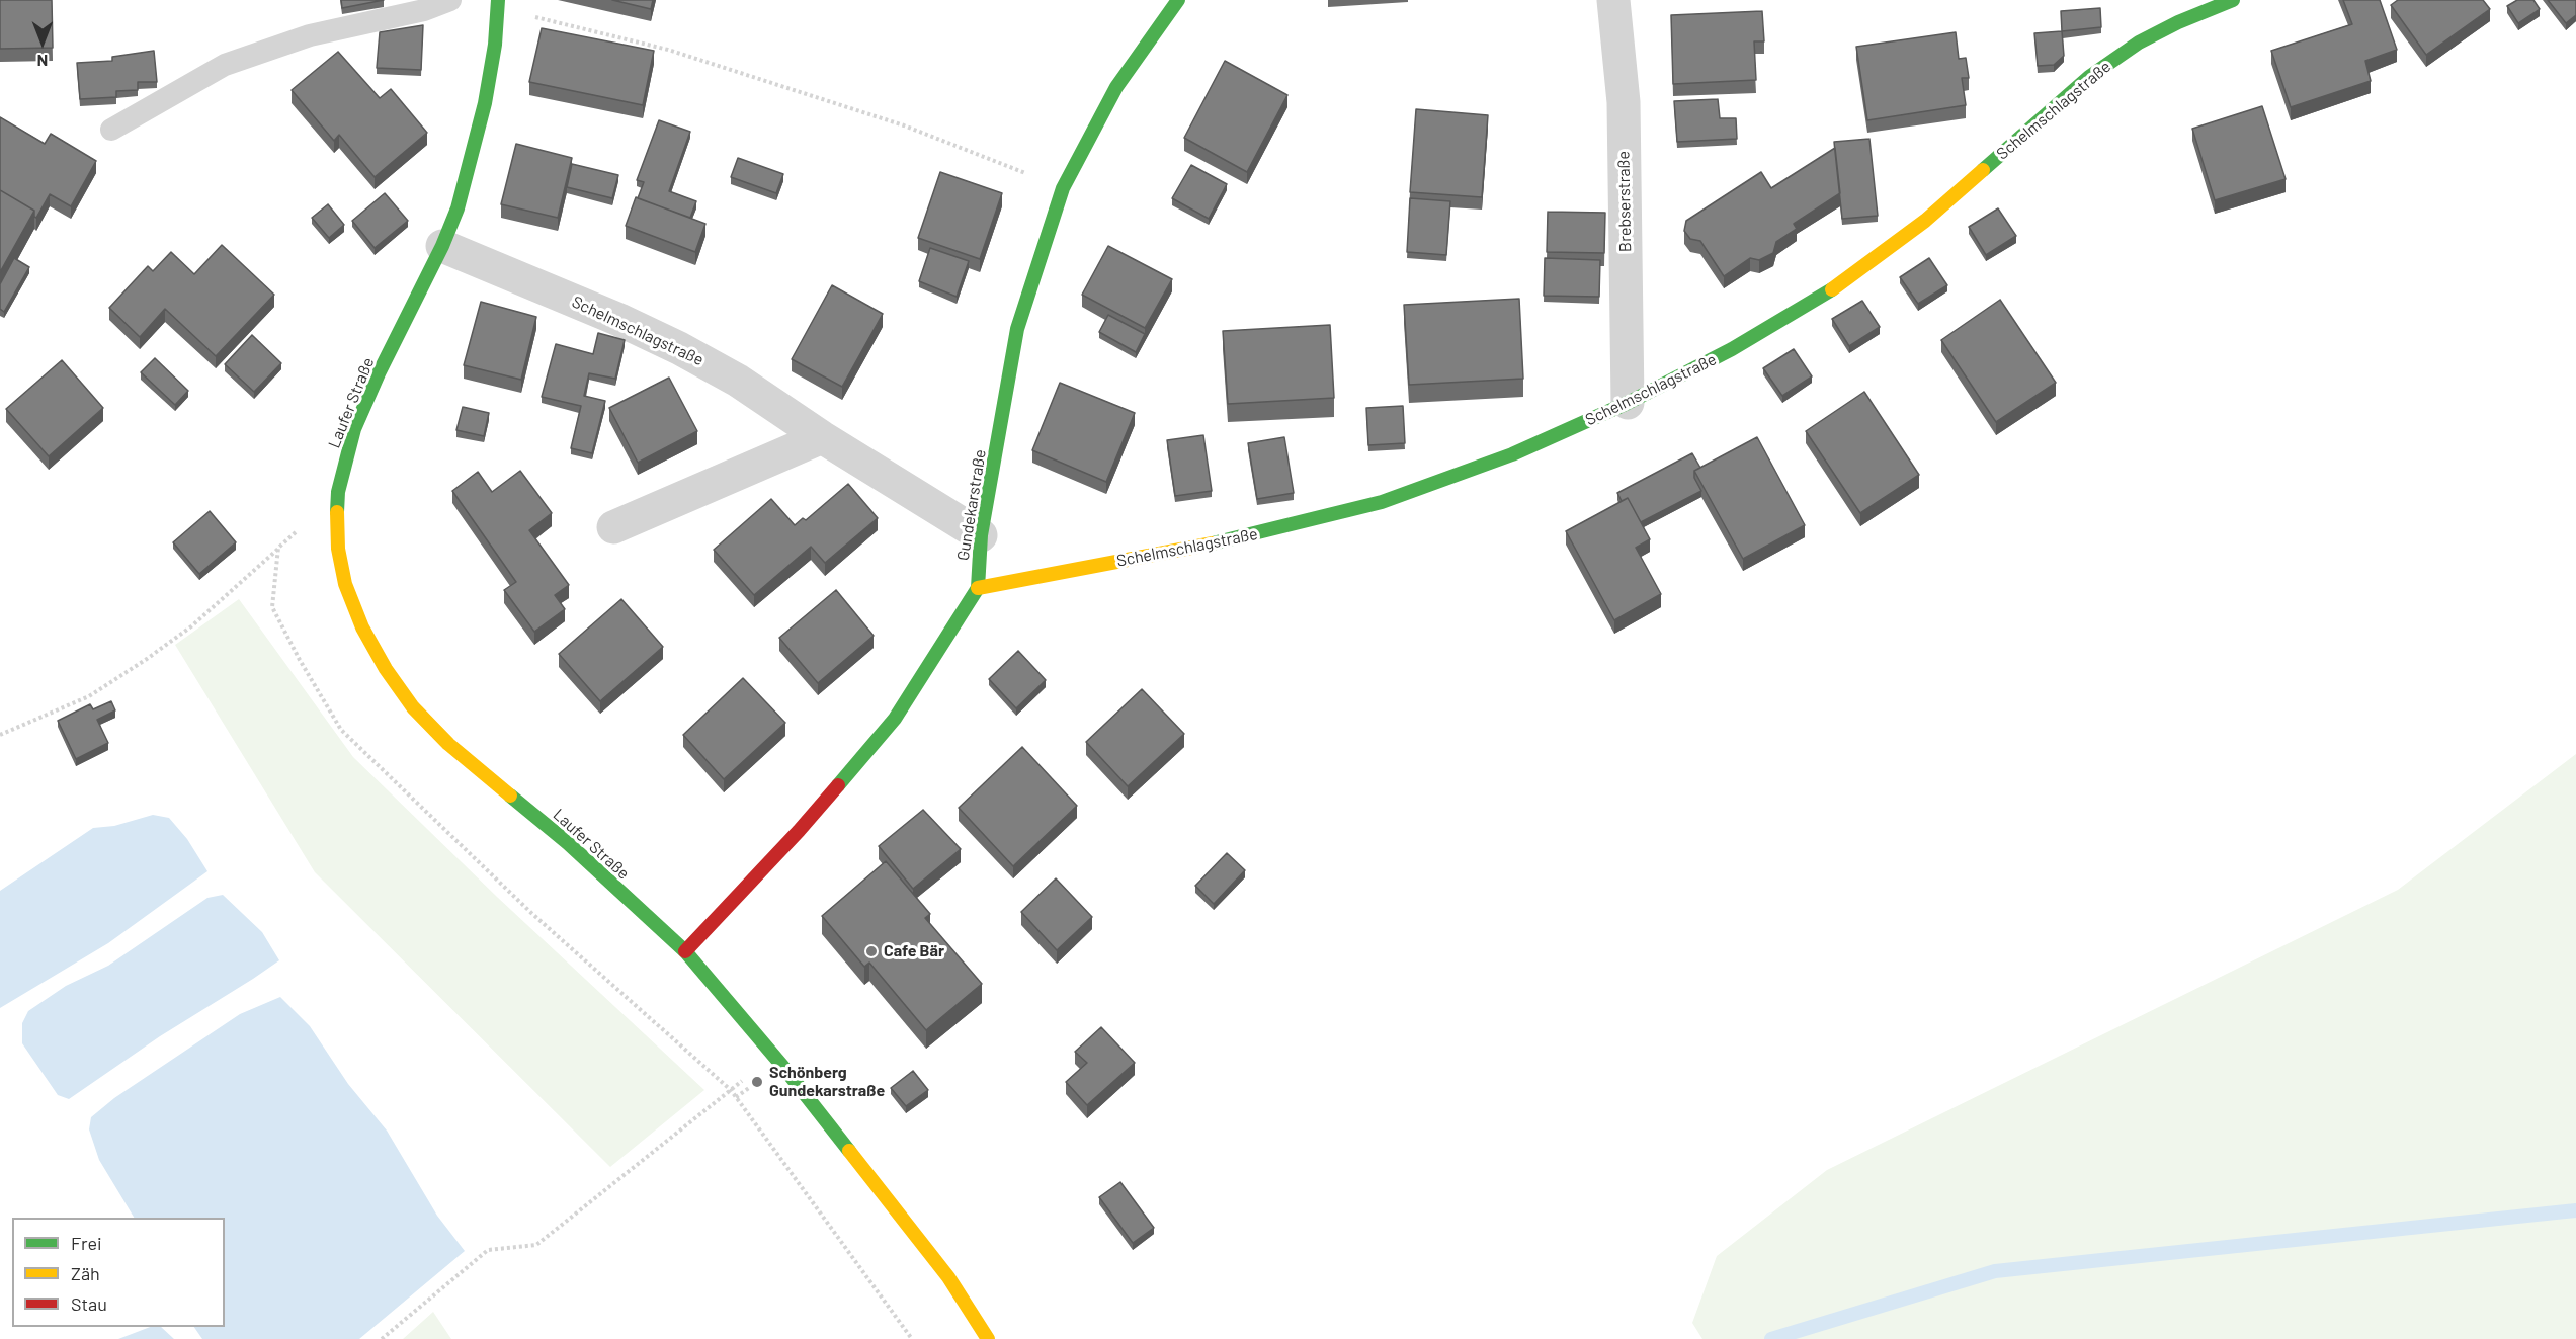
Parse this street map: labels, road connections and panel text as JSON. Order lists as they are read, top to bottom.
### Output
{
  "streets": {
    "street": [
      "Schelmschlagstraße",
      "Brebserstraße",
      "Laufer Straße",
      "Gundekarstraße"
    ]
  },
  "crossings": [
    ["Schelmschlagstraße", "Brebserstraße"],
    ["Schelmschlagstraße", "Laufer Straße"],
    ["Schelmschlagstraße", "Gundekarstraße"],
    ["Laufer Straße", "Gundekarstraße"]
  ],
  "places": ["Cafe Bär", "Schönberg Gundekarstraße"],
  "legend": ["Frei", "Zäh", "Stau"],
  "north": "bottom"
}
